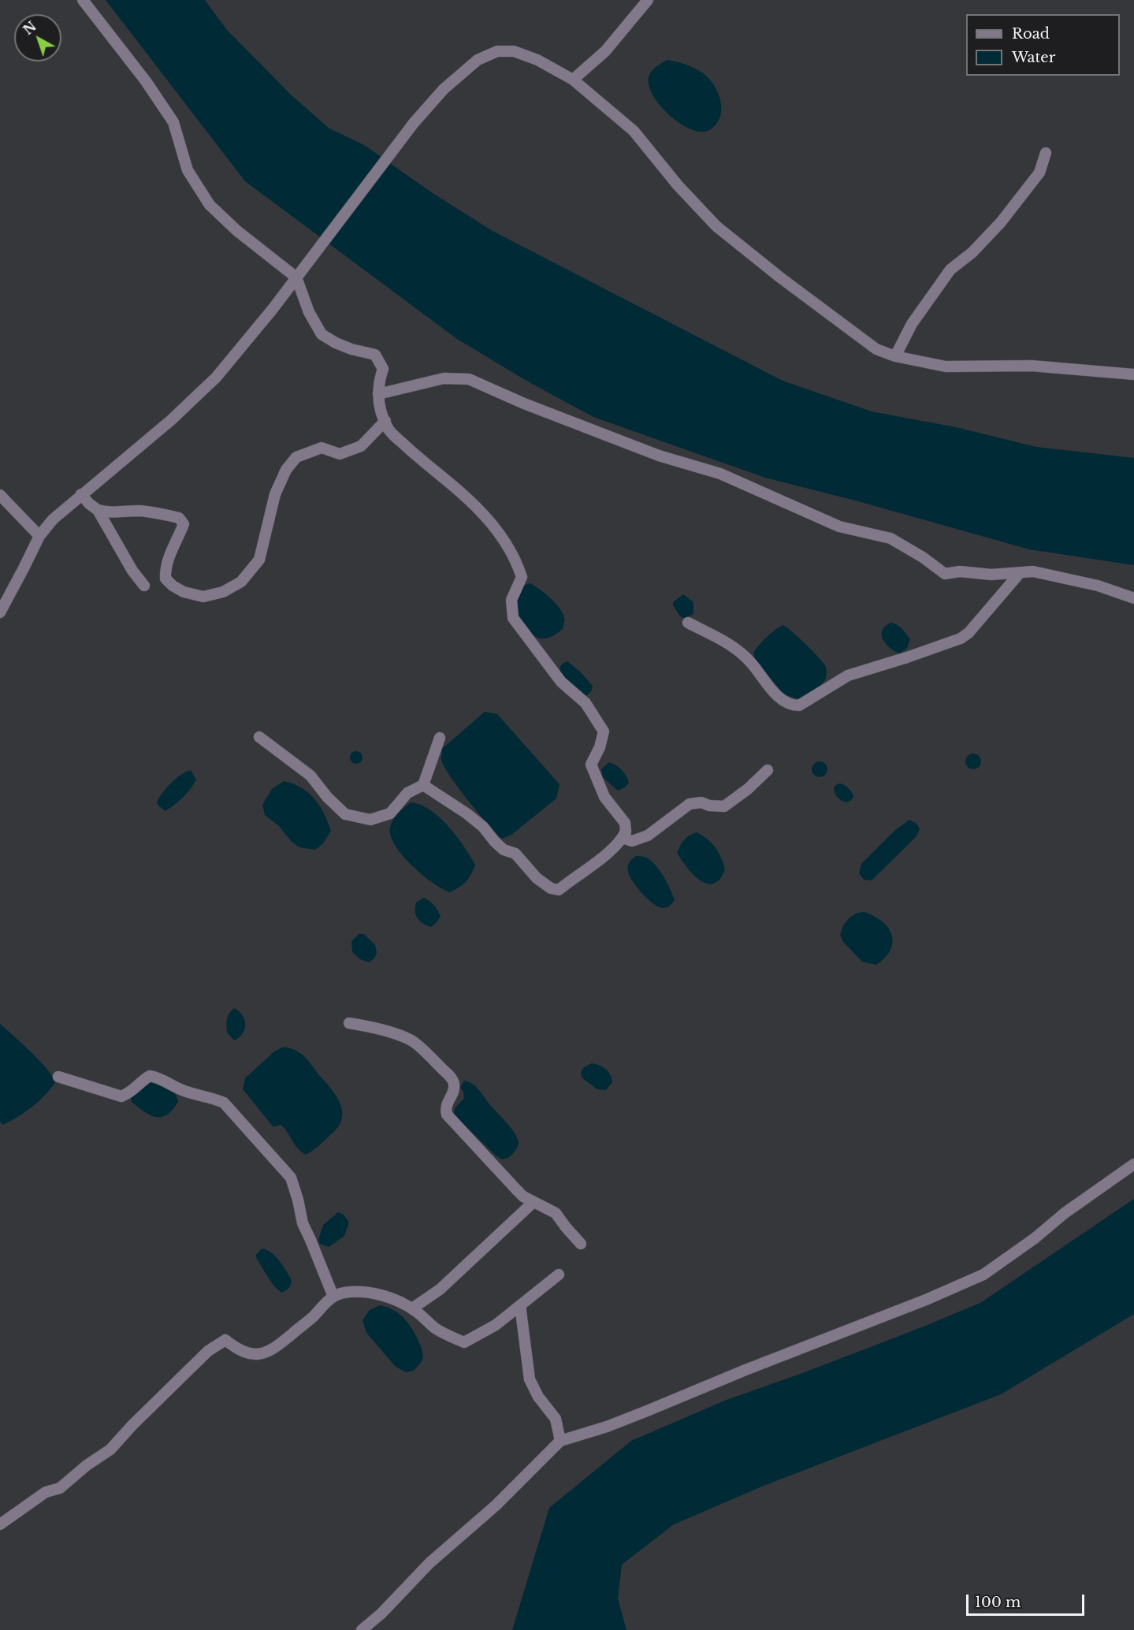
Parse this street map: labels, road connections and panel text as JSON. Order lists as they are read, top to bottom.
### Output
{
  "legend": ["Road", "Water"],
  "scale_bar": "100 m",
  "north": "top left"
}
